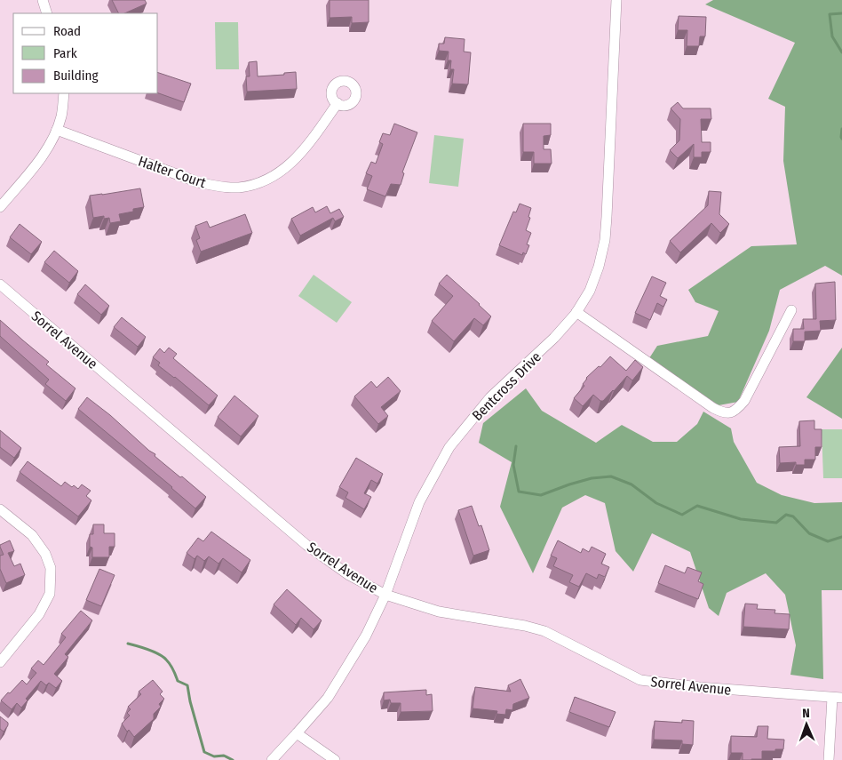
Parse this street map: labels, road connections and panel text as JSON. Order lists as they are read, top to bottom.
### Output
{
  "streets": {
    "street": ["Halter Court", "Sorrel Avenue", "Bentcross Drive"]
  },
  "crossings": [
    ["Sorrel Avenue", "Bentcross Drive"]
  ],
  "legend": ["Road", "Park", "Building"],
  "north": "top"
}
